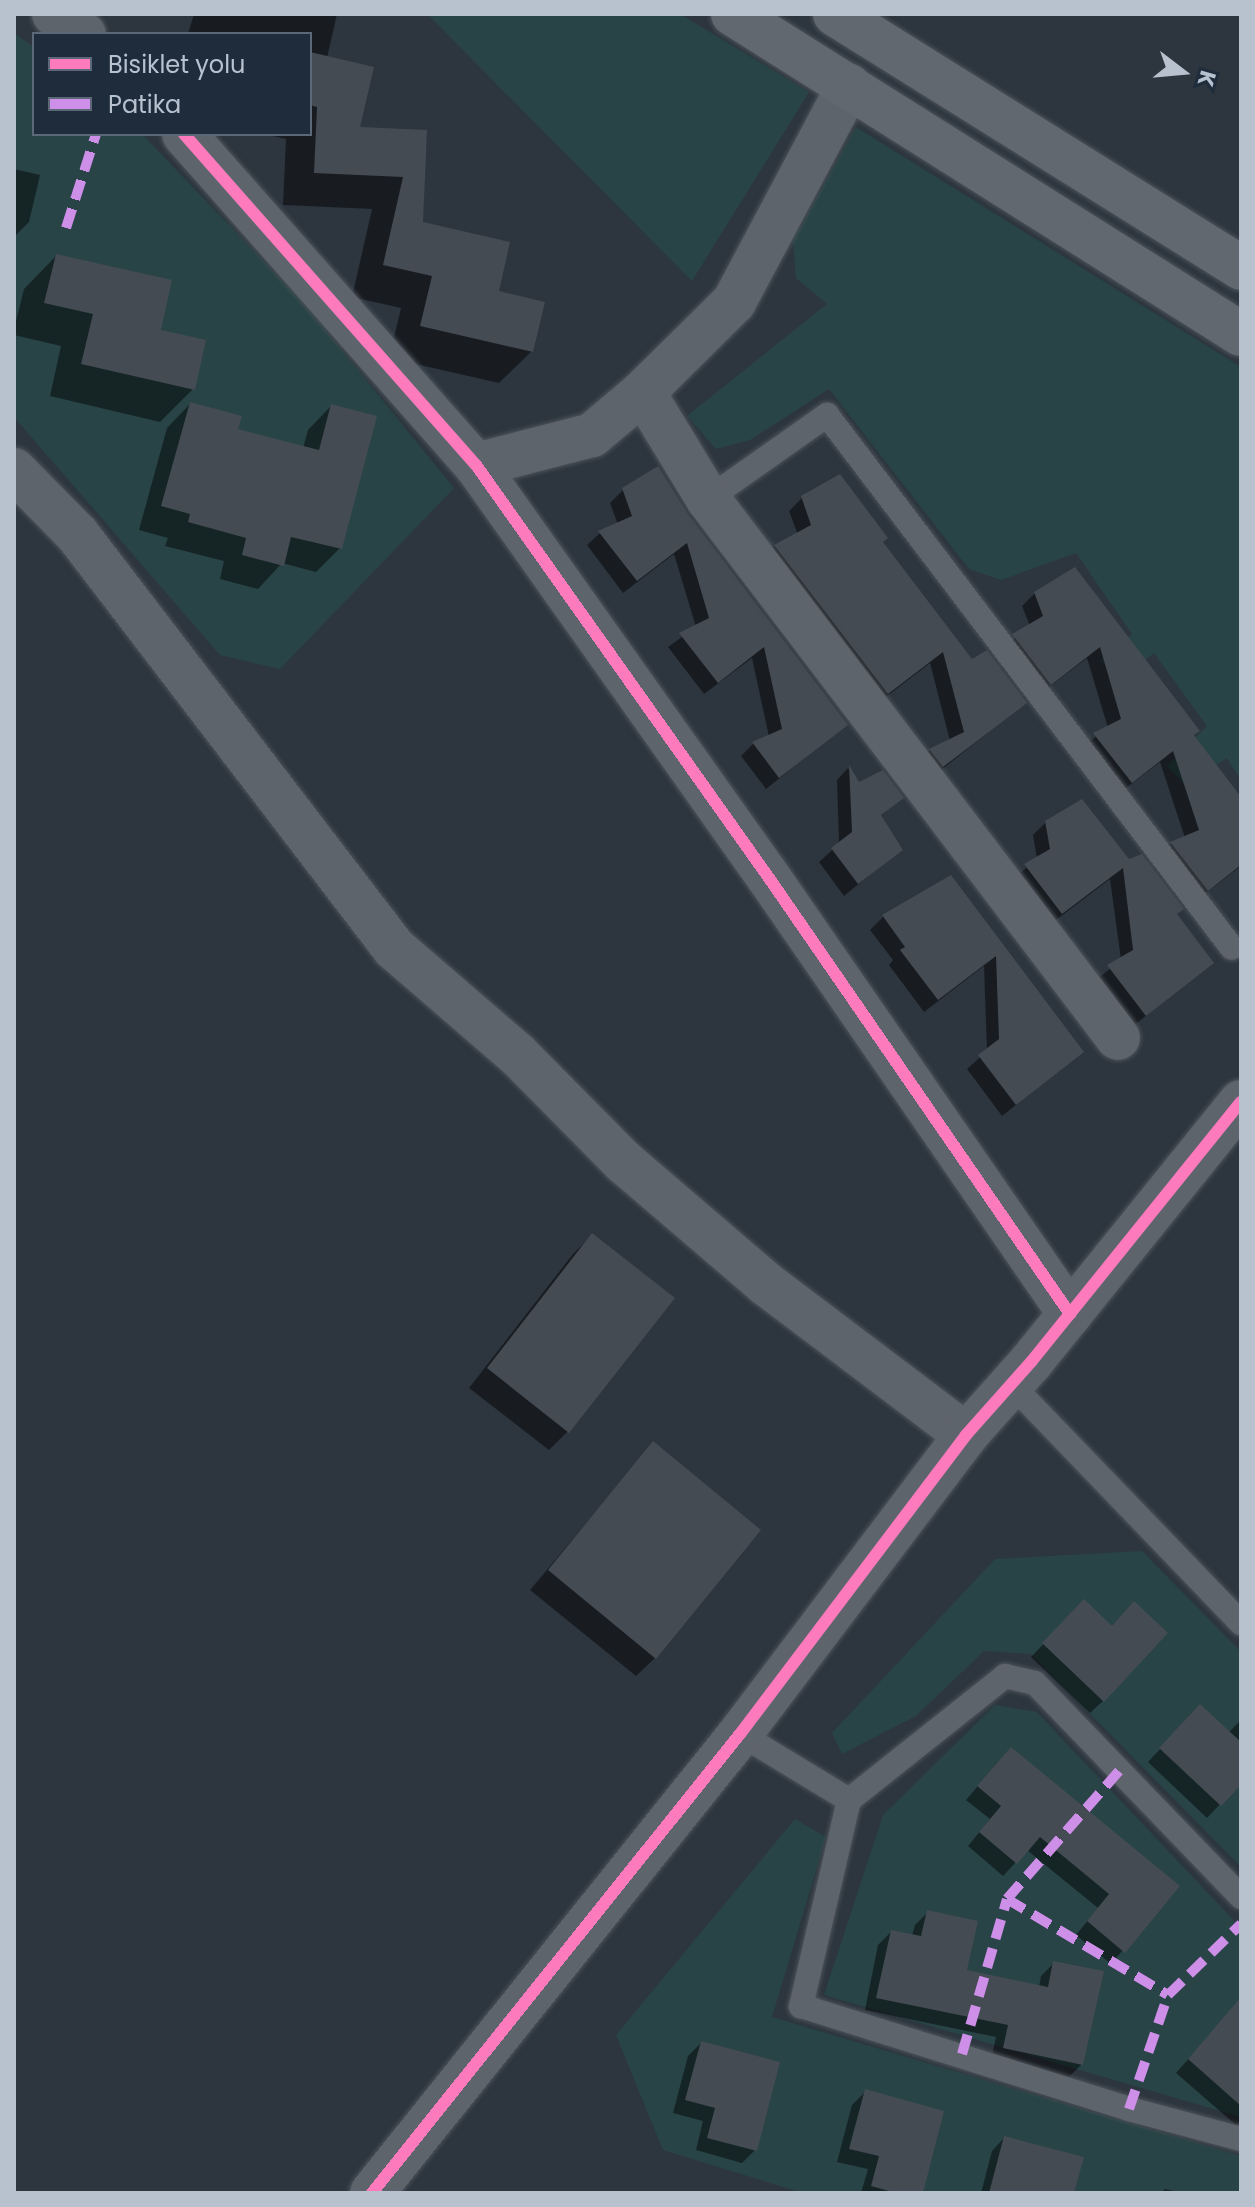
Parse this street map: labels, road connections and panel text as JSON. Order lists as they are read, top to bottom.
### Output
{
  "legend": ["Bisiklet yolu", "Patika"],
  "north": "right"
}
